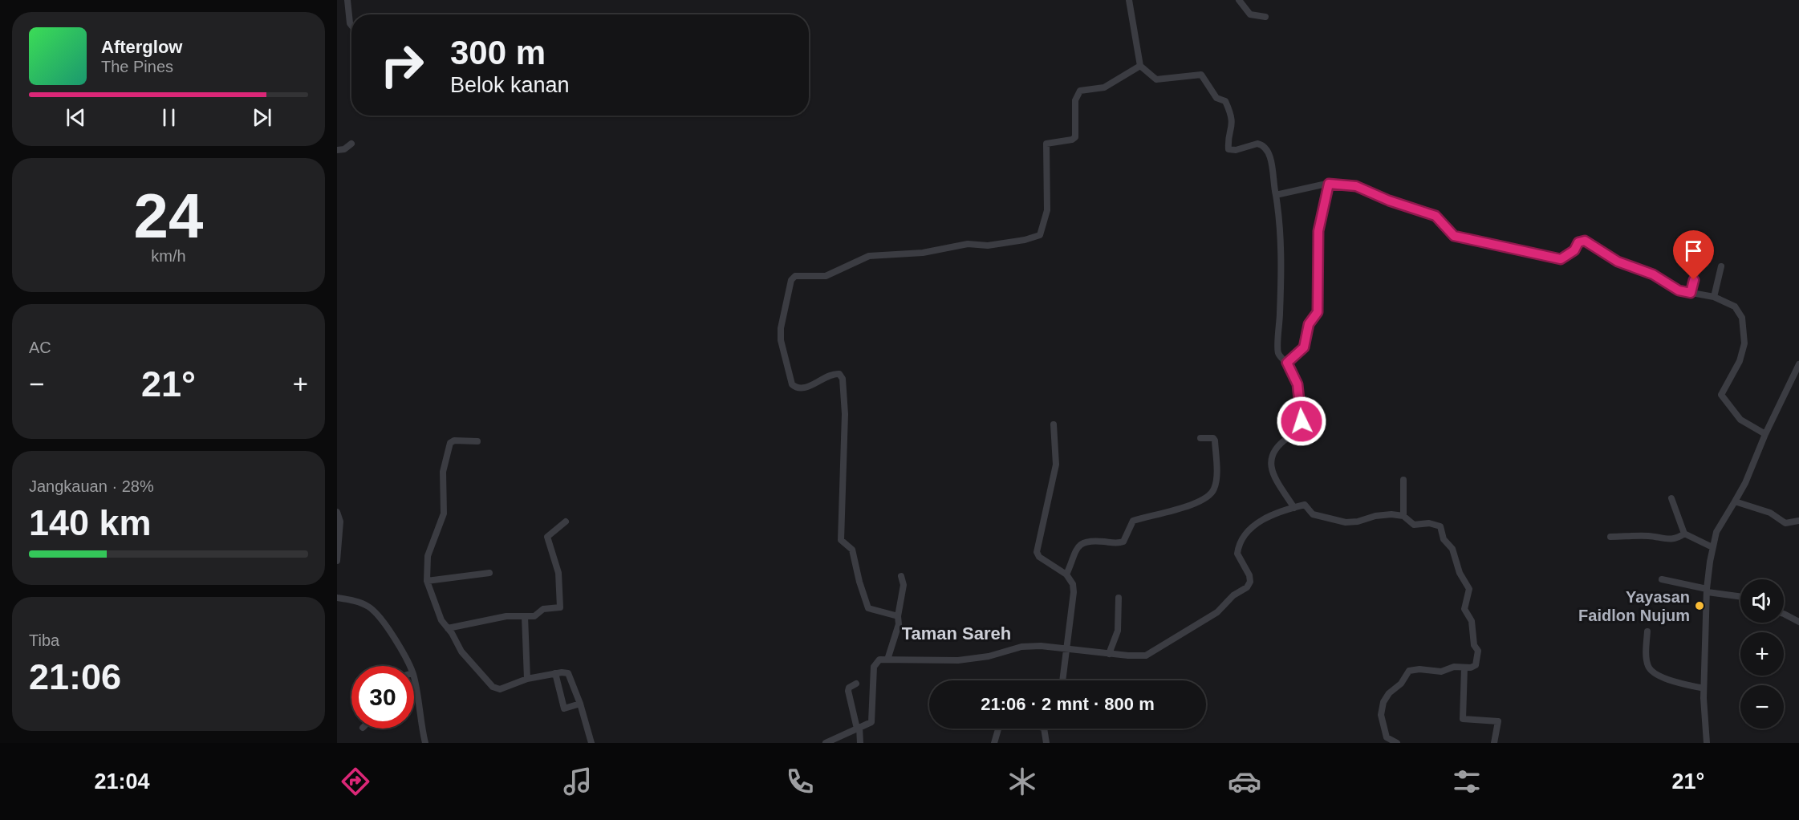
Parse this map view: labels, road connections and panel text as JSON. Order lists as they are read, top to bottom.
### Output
{
  "districts": ["Taman Sareh"],
  "places": ["Yayasan Faidlon Nujum"],
  "page": {
    "turn": ["300 m", "Belok kanan"],
    "song": ["Afterglow", "The Pines"],
    "tile": [
      ["24", "km/h"],
      "AC",
      ["Jangkauan · 28%", "140 km"],
      ["Tiba", "21:06"]
    ],
    "heat": ["−", "21°", "+"],
    "map_buttons": ["+", "−"],
    "limit": "30",
    "trip": "21:06 · 2 mnt · 800 m",
    "tabs": ["21:04", "21°"]
  }
}
